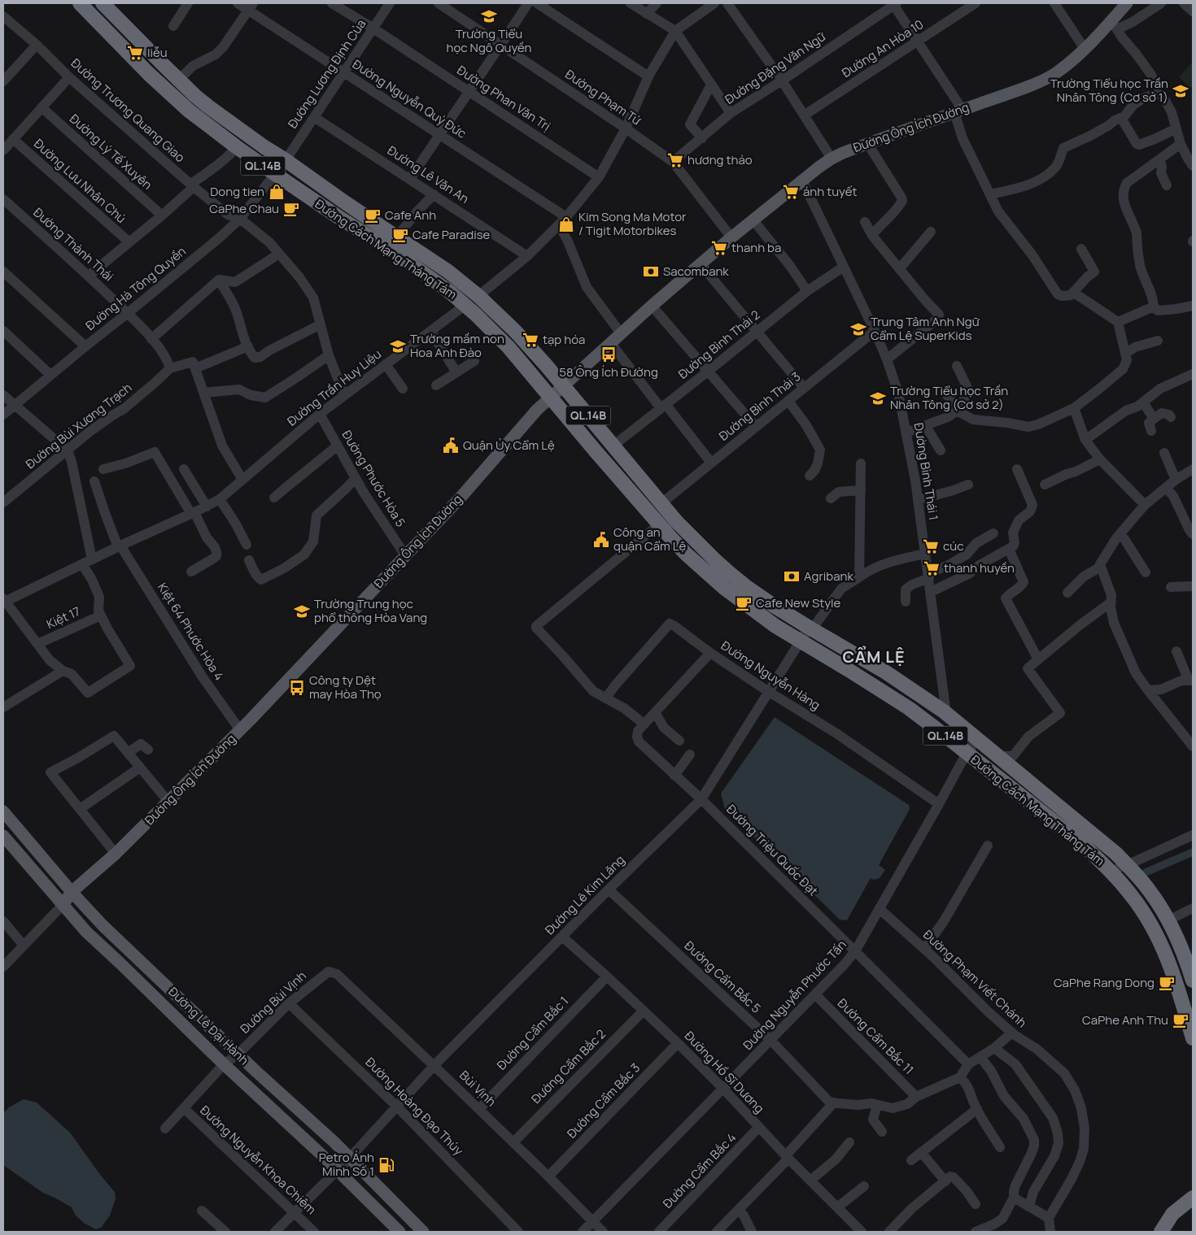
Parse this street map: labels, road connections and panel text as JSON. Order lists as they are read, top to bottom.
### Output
{
  "streets": {
    "highway": ["QL.14B", "Đường Cách Mạng Tháng Tám"],
    "main road": ["Đường Ông Ích Đường", "Đường Lê Đại Hành"],
    "street": [
      "Đường An Hòa 10",
      "Đường Đặng Văn Ngữ",
      "Đường Lương Định Của",
      "Đường Phạm Tứ",
      "Đường Phan Văn Trị",
      "Đường Nguyễn Quý Đức",
      "Đường Trương Quang Giao",
      "Đường Lý Tế Xuyên",
      "Đường Lê Văn An",
      "Đường Lưu Nhân Chú",
      "Đường Thành Thái",
      "Đường Hà Tông Quyền",
      "Đường Bình Thái 2",
      "Đường Trần Huy Liệu",
      "Đường Bình Thái 3",
      "Đường Bùi Xương Trạch",
      "Đường Bình Thái 1",
      "Đường Phước Hòa 5",
      "Kiệt 17",
      "Kiệt 64 Phước Hòa 4",
      "Đường Nguyễn Hàng",
      "Đường Triệu Quốc Đạt",
      "Đường Lê Kim Lăng",
      "Đường Cẩm Bắc 5",
      "Đường Phạm Viết Chánh",
      "Đường Nguyễn Phước Tấn",
      "Đường Bùi Vịnh",
      "Đường Cẩm Bắc 1",
      "Đường Cẩm Bắc 11",
      "Đường Cẩm Bắc 2",
      "Đường Hồ Sĩ Dương",
      "Bùi Vịnh",
      "Đường Cẩm Bắc 3",
      "Đường Hoàng Đạo Thúy",
      "Đường Nguyễn Khoa Chiêm",
      "Đường Cẩm Bắc 4"
    ]
  },
  "crossings": [
    ["Đường Đặng Văn Ngữ", "Đường Phạm Tứ"],
    ["Đường Lương Định Của", "Đường Phan Văn Trị"],
    ["Đường Lương Định Của", "Đường Nguyễn Quý Đức"],
    ["Đường Lương Định Của", "Đường Lê Văn An"],
    ["Đường Lương Định Của", "Đường Cách Mạng Tháng Tám"],
    ["Đường Lương Định Của", "Đường Hà Tông Quyền"],
    ["Đường Phạm Tứ", "Đường Ông Ích Đường"],
    ["Đường Trương Quang Giao", "Đường Hà Tông Quyền"],
    ["Đường Trương Quang Giao", "Đường Trần Huy Liệu"],
    ["Đường Ông Ích Đường", "Đường Cách Mạng Tháng Tám"],
    ["Đường Ông Ích Đường", "Đường Bình Thái 1"],
    ["Đường Ông Ích Đường", "Đường Phước Hòa 5"],
    ["Đường Ông Ích Đường", "Kiệt 64 Phước Hòa 4"],
    ["Đường Ông Ích Đường", "Đường Lê Đại Hành"],
    ["Đường Thành Thái", "Đường Hà Tông Quyền"],
    ["Đường Thành Thái", "Đường Bùi Xương Trạch"],
    ["Đường Cách Mạng Tháng Tám", "Đường Hà Tông Quyền"],
    ["Đường Cách Mạng Tháng Tám", "Đường Bình Thái 2"],
    ["Đường Cách Mạng Tháng Tám", "Đường Trần Huy Liệu"],
    ["Đường Cách Mạng Tháng Tám", "Đường Bình Thái 3"],
    ["Đường Cách Mạng Tháng Tám", "Đường Bình Thái 1"],
    ["Đường Cách Mạng Tháng Tám", "Đường Lê Kim Lăng"],
    ["Đường Cách Mạng Tháng Tám", "Đường Nguyễn Phước Tấn"],
    ["Đường Bình Thái 2", "Đường Bình Thái 1"],
    ["Đường Trần Huy Liệu", "Đường Phước Hòa 5"],
    ["Đường Trần Huy Liệu", "Kiệt 64 Phước Hòa 4"],
    ["Đường Bình Thái 3", "Đường Bình Thái 1"],
    ["Đường Bình Thái 1", "Đường Lê Kim Lăng"],
    ["Đường Nguyễn Hàng", "Đường Triệu Quốc Đạt"],
    ["Đường Nguyễn Hàng", "Đường Lê Kim Lăng"],
    ["Đường Nguyễn Hàng", "Đường Nguyễn Phước Tấn"],
    ["Đường Triệu Quốc Đạt", "Đường Lê Kim Lăng"],
    ["Đường Triệu Quốc Đạt", "Đường Nguyễn Phước Tấn"],
    ["Đường Lê Kim Lăng", "Đường Cẩm Bắc 5"],
    ["Đường Lê Kim Lăng", "Đường Lê Đại Hành"],
    ["Đường Lê Kim Lăng", "Đường Hồ Sĩ Dương"],
    ["Đường Lê Kim Lăng", "Bùi Vịnh"],
    ["Đường Lê Kim Lăng", "Đường Hoàng Đạo Thúy"],
    ["Đường Lê Kim Lăng", "Đường Nguyễn Khoa Chiêm"],
    ["Đường Cẩm Bắc 5", "Đường Nguyễn Phước Tấn"],
    ["Đường Phạm Viết Chánh", "Đường Nguyễn Phước Tấn"],
    ["Đường Nguyễn Phước Tấn", "Đường Cẩm Bắc 11"],
    ["Đường Nguyễn Phước Tấn", "Đường Hồ Sĩ Dương"],
    ["Đường Nguyễn Phước Tấn", "Bùi Vịnh"],
    ["Đường Bùi Vịnh", "Đường Lê Đại Hành"],
    ["Đường Bùi Vịnh", "Bùi Vịnh"],
    ["Đường Bùi Vịnh", "Đường Hoàng Đạo Thúy"],
    ["Đường Bùi Vịnh", "Đường Nguyễn Khoa Chiêm"],
    ["Đường Cẩm Bắc 1", "Đường Hồ Sĩ Dương"],
    ["Đường Cẩm Bắc 1", "Bùi Vịnh"],
    ["Đường Cẩm Bắc 2", "Đường Hồ Sĩ Dương"],
    ["Đường Cẩm Bắc 2", "Bùi Vịnh"],
    ["Đường Hồ Sĩ Dương", "Đường Cẩm Bắc 3"],
    ["Đường Hồ Sĩ Dương", "Đường Cẩm Bắc 4"],
    ["Bùi Vịnh", "Đường Cẩm Bắc 3"]
  ],
  "districts": ["CẨM LỆ"],
  "places": {
    "school or university": [
      "Trường Tiểu học Ngô Quyền",
      "Trường Tiểu học Trần Nhân Tông (Cơ sở 1)",
      "Trung Tâm Anh Ngữ Cẩm Lệ SuperKids",
      "Trường mầm non Hoa Anh Đào",
      "Trường Tiểu học Trần Nhân Tông (Cơ sở 2)",
      "Trường Trung học phổ thông Hòa Vang"
    ],
    "supermarket": [
      "liễu",
      "hương thảo",
      "ánh tuyết",
      "thanh ba",
      "tạp hóa",
      "cúc",
      "thanh huyền"
    ],
    "shop": ["Dong tien", "Kim Song Ma Motor / Tigit Motorbikes"],
    "cafe": [
      "CaPhe Chau",
      "Cafe Anh",
      "Cafe Paradise",
      "Cafe New Style",
      "CaPhe Rang Dong",
      "CaPhe Anh Thu"
    ],
    "bank": ["Sacombank", "Agribank"],
    "bus stop": ["58 Ông Ích Đường", "Công ty Dệt may Hòa Thọ"],
    "public building": ["Quận Ủy Cẩm Lệ", "Công an quận Cẩm Lệ"],
    "fuel station": ["Petro Ánh Minh Số 1"]
  }
}
